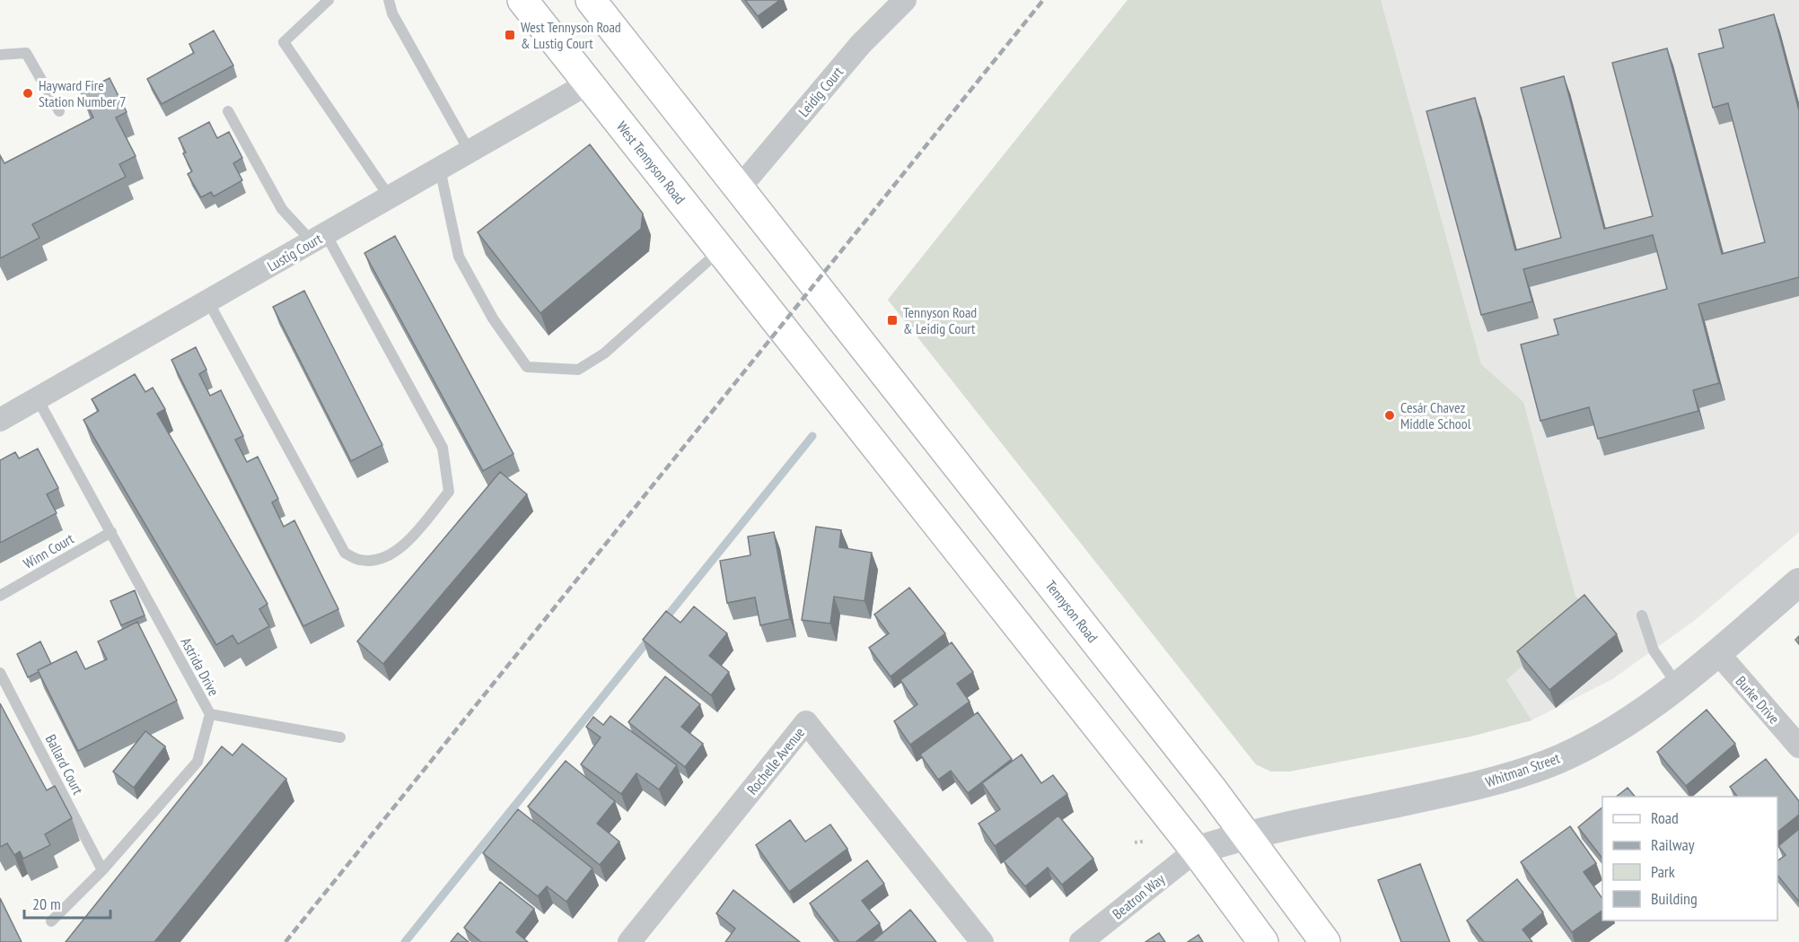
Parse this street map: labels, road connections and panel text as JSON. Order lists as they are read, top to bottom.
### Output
{
  "streets": {
    "main road": ["West Tennyson Road", "Tennyson Road"],
    "street": [
      "Leidig Court",
      "Lustig Court",
      "Burke Drive",
      "Rochelle Avenue",
      "Whitman Street",
      "Beatron Way"
    ],
    "lane": ["Winn Court", "Astrida Drive", "Ballard Court"]
  },
  "crossings": [
    ["Leidig Court", "Tennyson Road"],
    ["West Tennyson Road", "Lustig Court"],
    ["West Tennyson Road", "Whitman Street"],
    ["West Tennyson Road", "Beatron Way"],
    ["Lustig Court", "Astrida Drive"],
    ["Winn Court", "Astrida Drive"],
    ["Tennyson Road", "Whitman Street"],
    ["Astrida Drive", "Ballard Court"],
    ["Burke Drive", "Whitman Street"],
    ["Whitman Street", "Beatron Way"]
  ],
  "places": {
    "transit": ["West Tennyson Road & Lustig Court", "Tennyson Road & Leidig Court"],
    "other": ["Hayward Fire Station Number 7", "Cesár Chavez Middle School"]
  },
  "legend": [
    "Road",
    "Railway",
    "Park",
    "Building"
  ],
  "scale_bar": "20 m"
}
